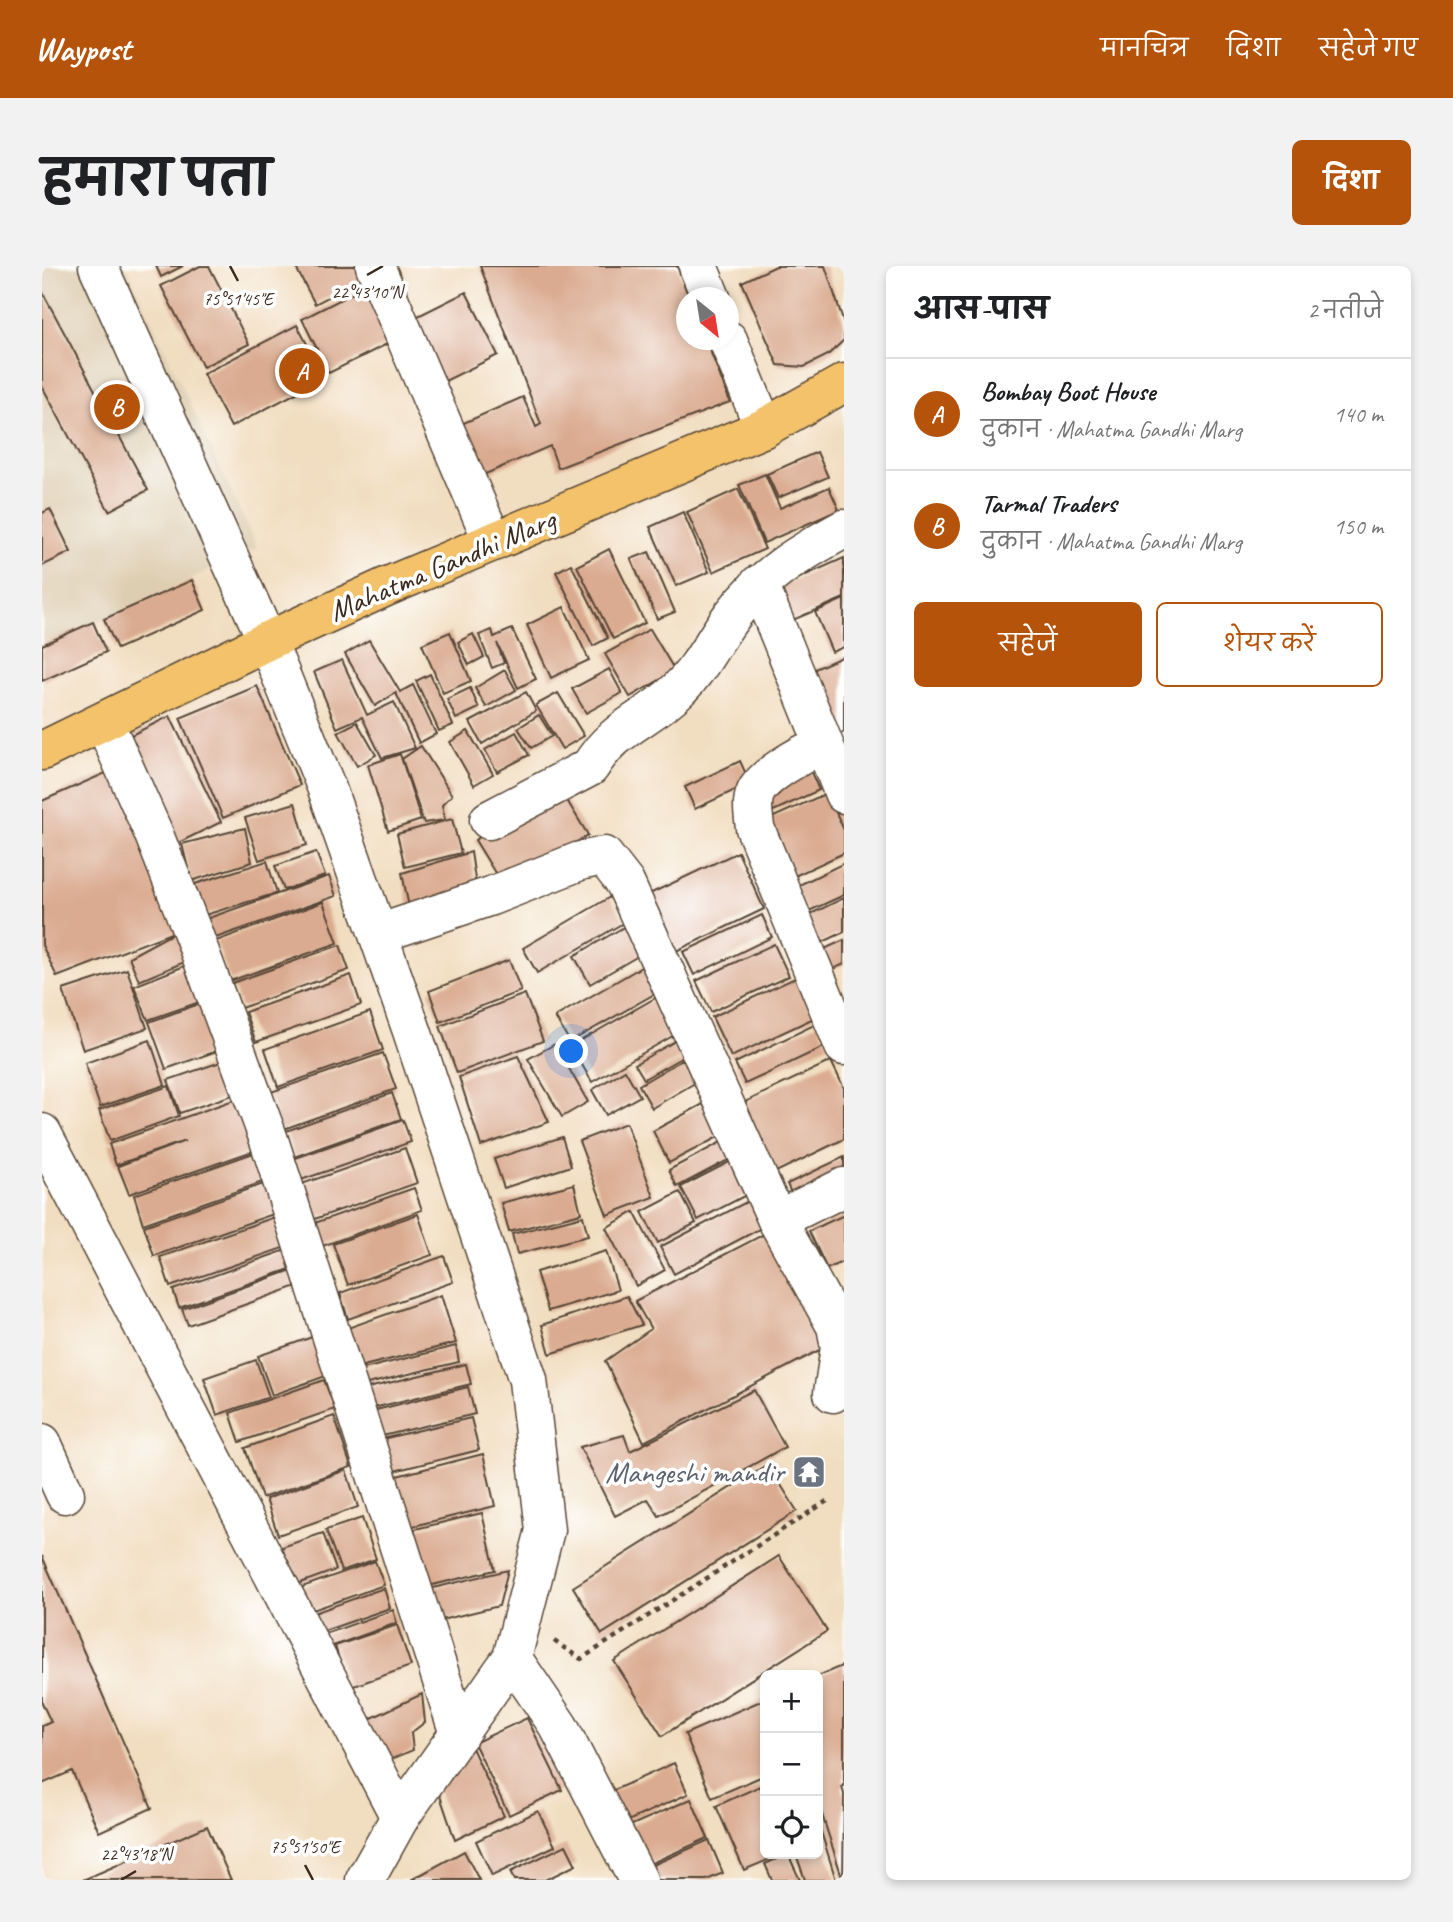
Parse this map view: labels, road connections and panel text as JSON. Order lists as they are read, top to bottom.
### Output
{
  "streets": {
    "main road": ["Mahatma Gandhi Marg"]
  },
  "places": {
    "temple": ["Mangeshi mandir"]
  },
  "north": "bottom right",
  "page": {
    "header": "Waypost",
    "nav": ["मानचित्र", "दिशा", "सहेजे गए"],
    "title": "हमारा पता",
    "buttons": [
      "दिशा",
      ["सहेजें", "शेयर करें"]
    ],
    "heading": ["आस-पास", "2 नतीजे"],
    "pins": ["A", "B"],
    "list": [
      {
        "mark": "A",
        "name": "Bombay Boot House",
        "note": "दुकान · Mahatma Gandhi Marg",
        "value": "140 m"
      },
      {
        "mark": "B",
        "name": "Tarmal Traders",
        "note": "दुकान · Mahatma Gandhi Marg",
        "value": "150 m"
      }
    ],
    "map_buttons": ["+", "−"]
  },
  "coordinates": [
    "22°43'10\"N",
    "75°51'45\"E",
    "75°51'50\"E",
    "22°43'18\"N"
  ]
}
